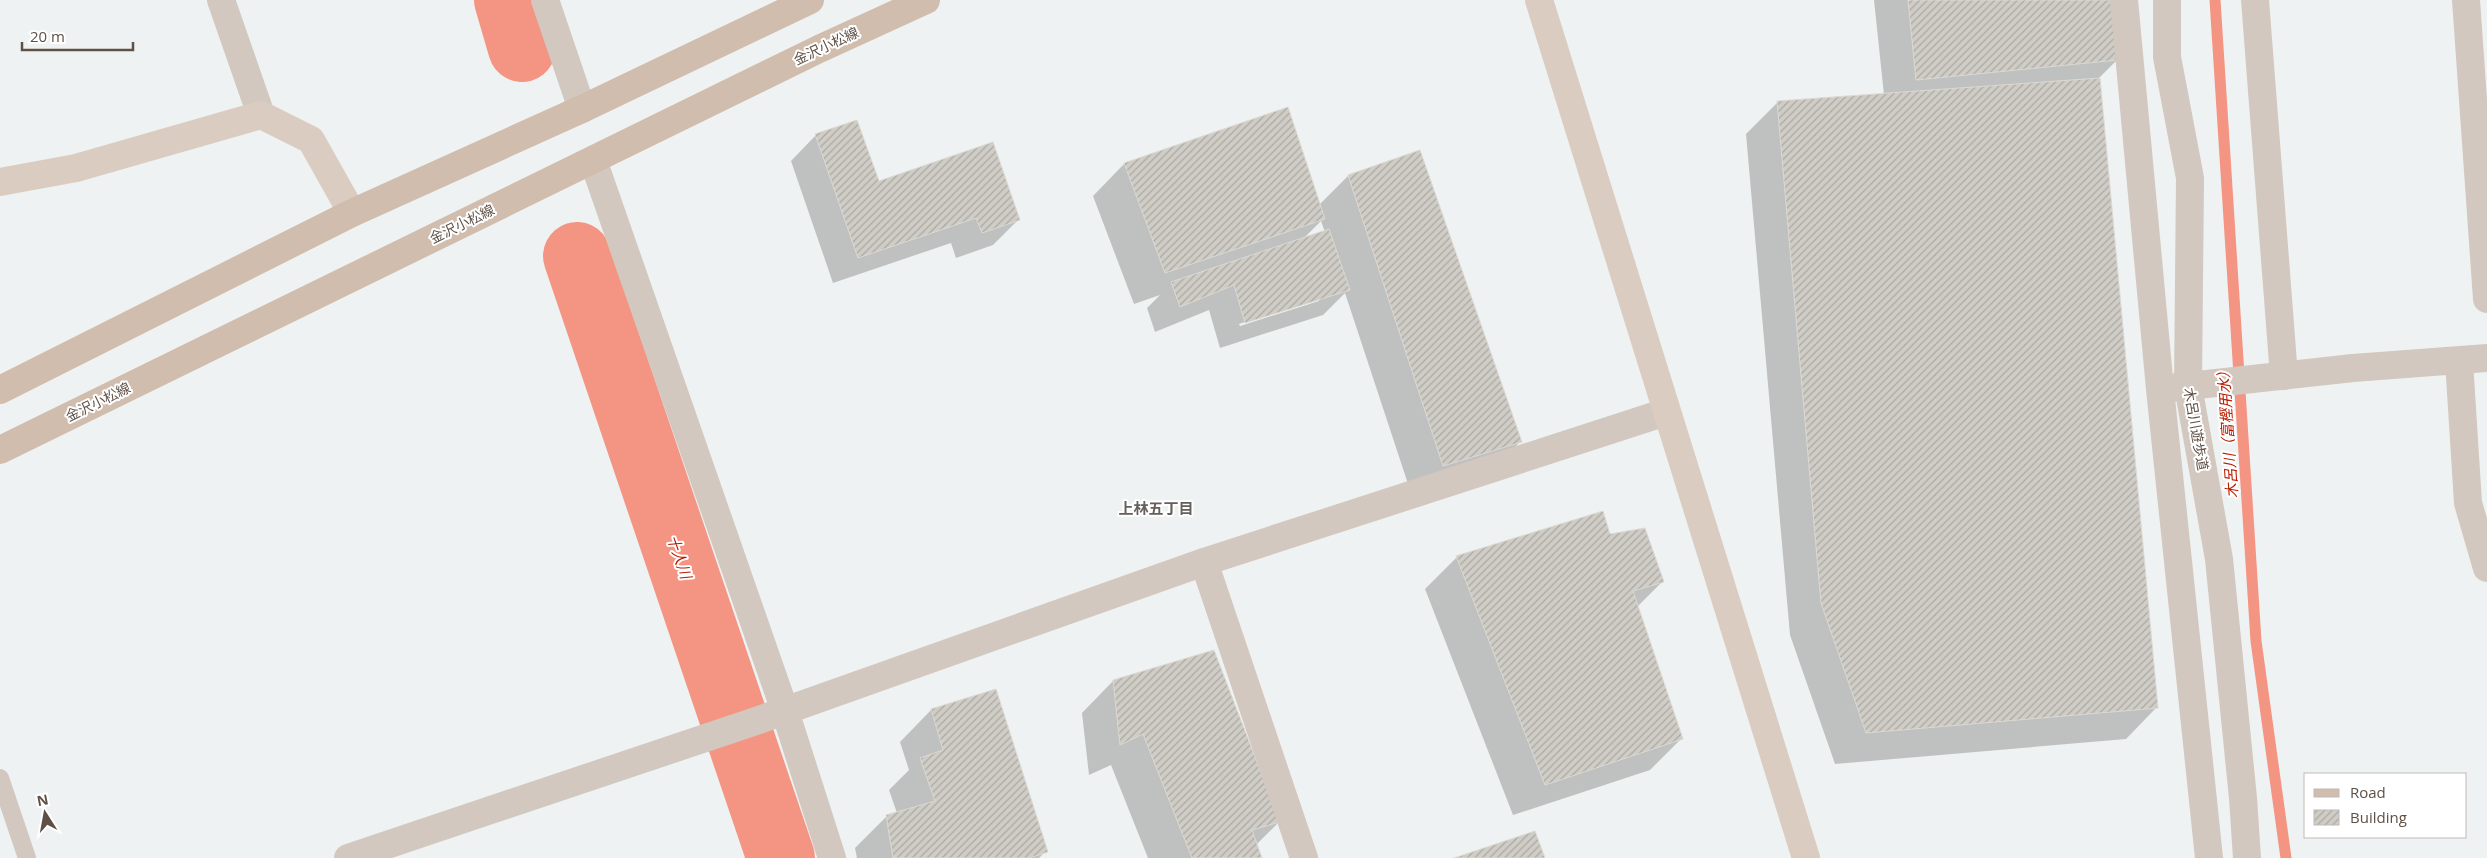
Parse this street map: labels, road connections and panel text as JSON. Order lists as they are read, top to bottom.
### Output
{
  "streets": {
    "main road": ["金沢小松線"],
    "street": ["木呂川遊歩道"]
  },
  "districts": ["上林五丁目"],
  "water": ["木呂川（富樫用水）", "十人川"],
  "legend": ["Road", "Building"],
  "scale_bar": "20 m",
  "north": "top"
}
